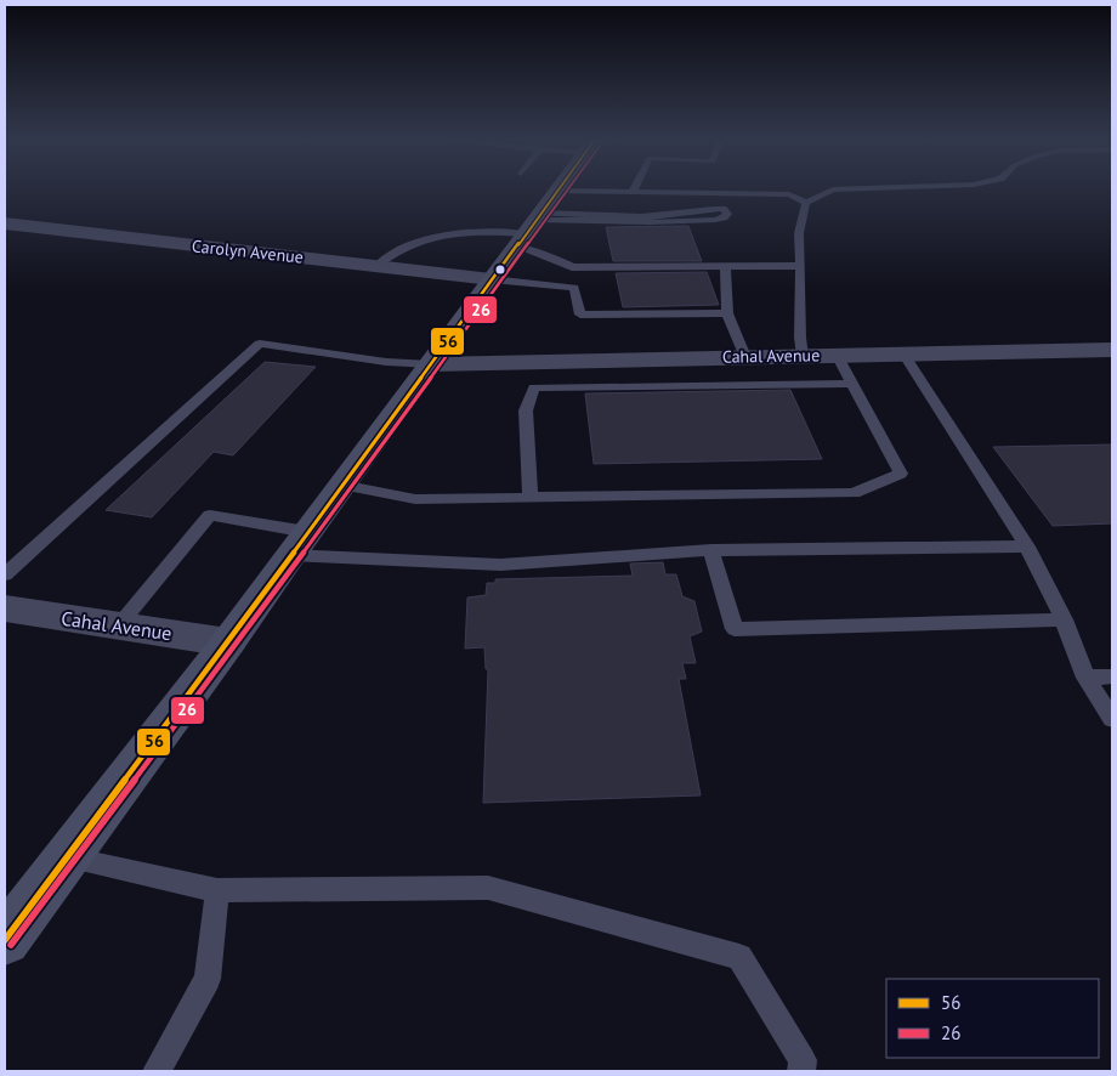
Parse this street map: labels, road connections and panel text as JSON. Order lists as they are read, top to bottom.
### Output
{
  "streets": {
    "street": ["Carolyn Avenue", "Cahal Avenue"]
  },
  "lines": ["transit line 56", "transit line 26"],
  "legend": ["56", "26"]
}
